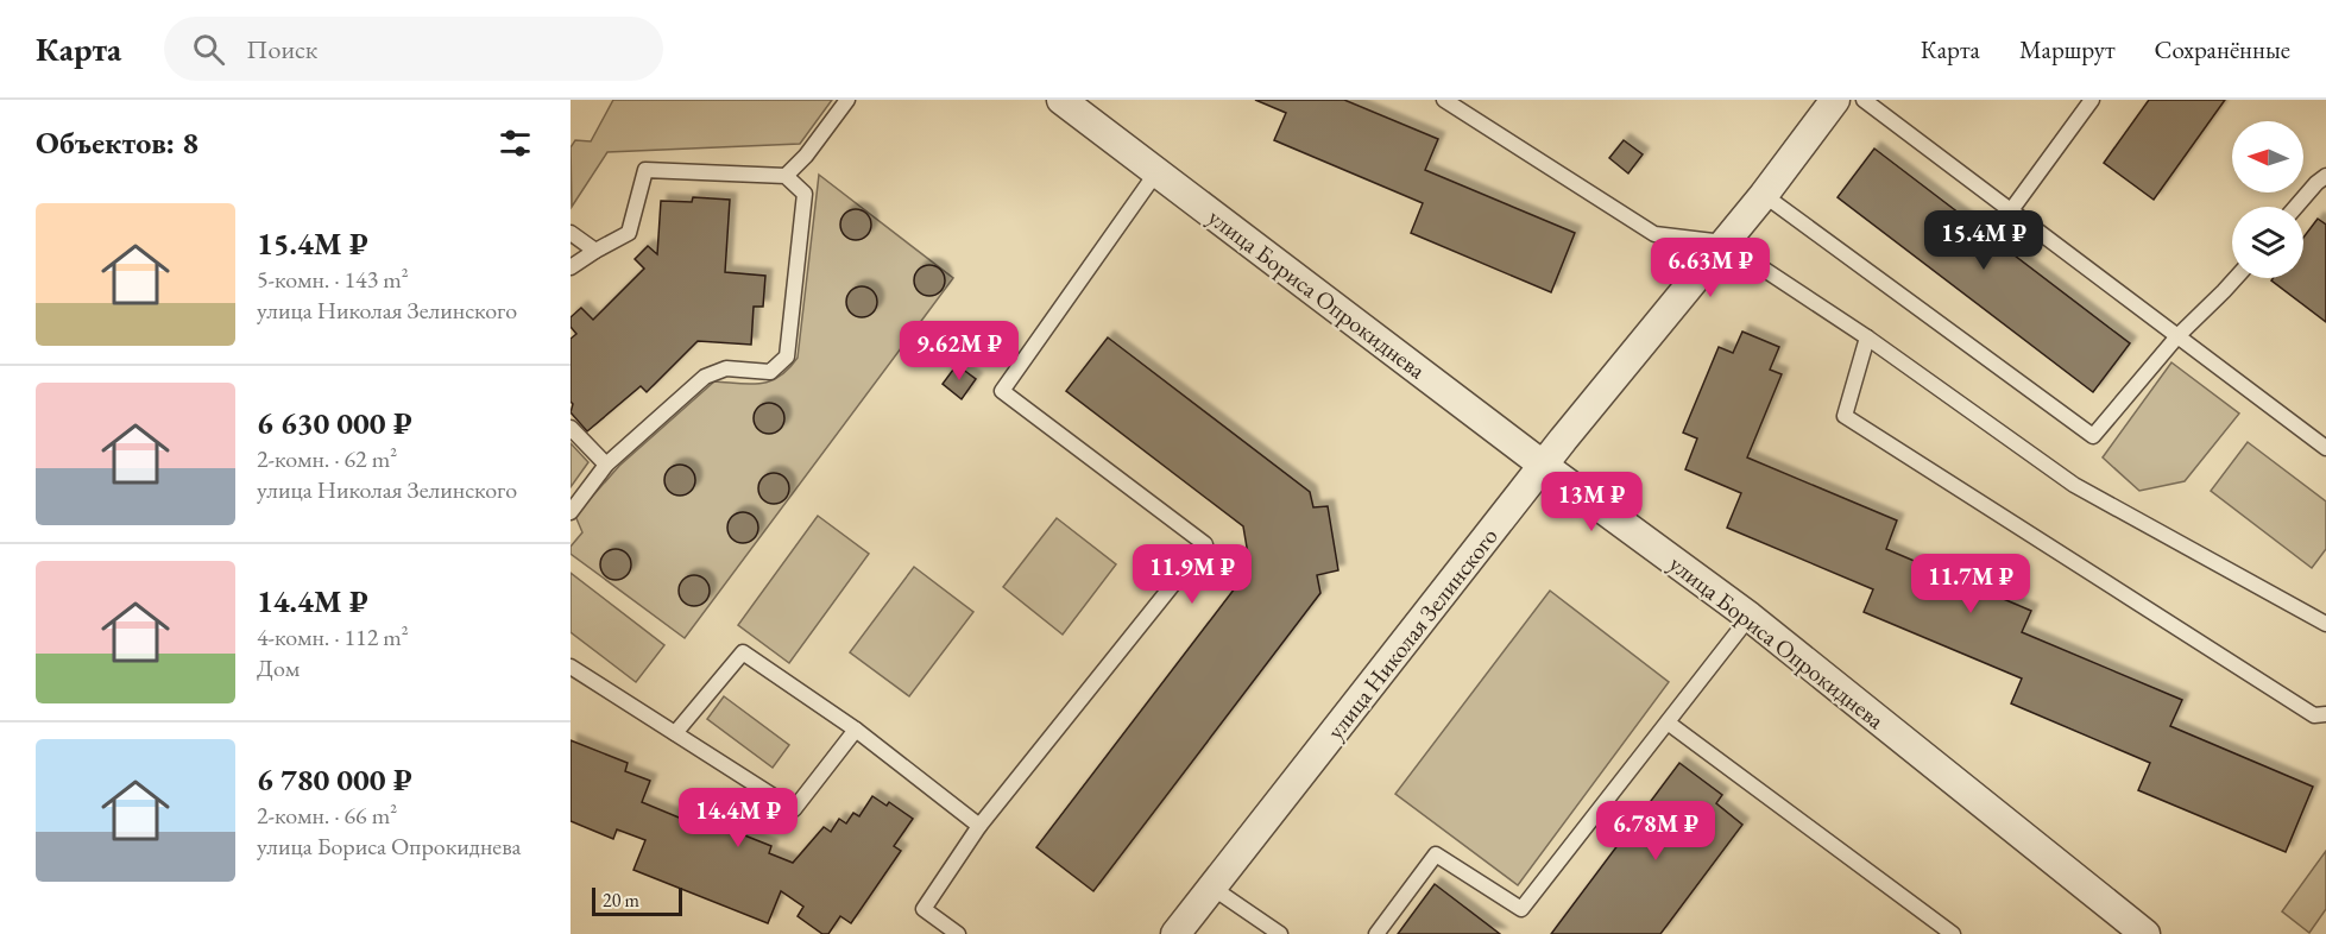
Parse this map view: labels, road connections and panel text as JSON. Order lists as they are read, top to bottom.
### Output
{
  "streets": {
    "street": ["улица Бориса Опрокиднева", "улица Николая Зелинского"]
  },
  "crossings": [
    ["улица Бориса Опрокиднева", "улица Николая Зелинского"]
  ],
  "scale_bar": "20 m",
  "north": "left",
  "page": {
    "header": "Карта",
    "search": "Поиск",
    "nav": ["Карта", "Маршрут", "Сохранённые"],
    "heading": "Объектов: 8",
    "list": [
      {
        "name": "15.4M ₽",
        "note": "5-комн. · 143 m² · улица Николая Зелинского"
      },
      {
        "name": "6 630 000 ₽",
        "note": "2-комн. · 62 m² · улица Николая Зелинского"
      },
      {
        "name": "14.4M ₽",
        "note": "4-комн. · 112 m² · Дом"
      },
      {
        "name": "6 780 000 ₽",
        "note": "2-комн. · 66 m² · улица Бориса Опрокиднева"
      }
    ],
    "price": [
      "15.4M ₽",
      "6.63M ₽",
      "9.62M ₽",
      "13M ₽",
      "11.9M ₽",
      "11.7M ₽",
      "14.4M ₽",
      "6.78M ₽"
    ],
    "scale": "20 m"
  }
}
